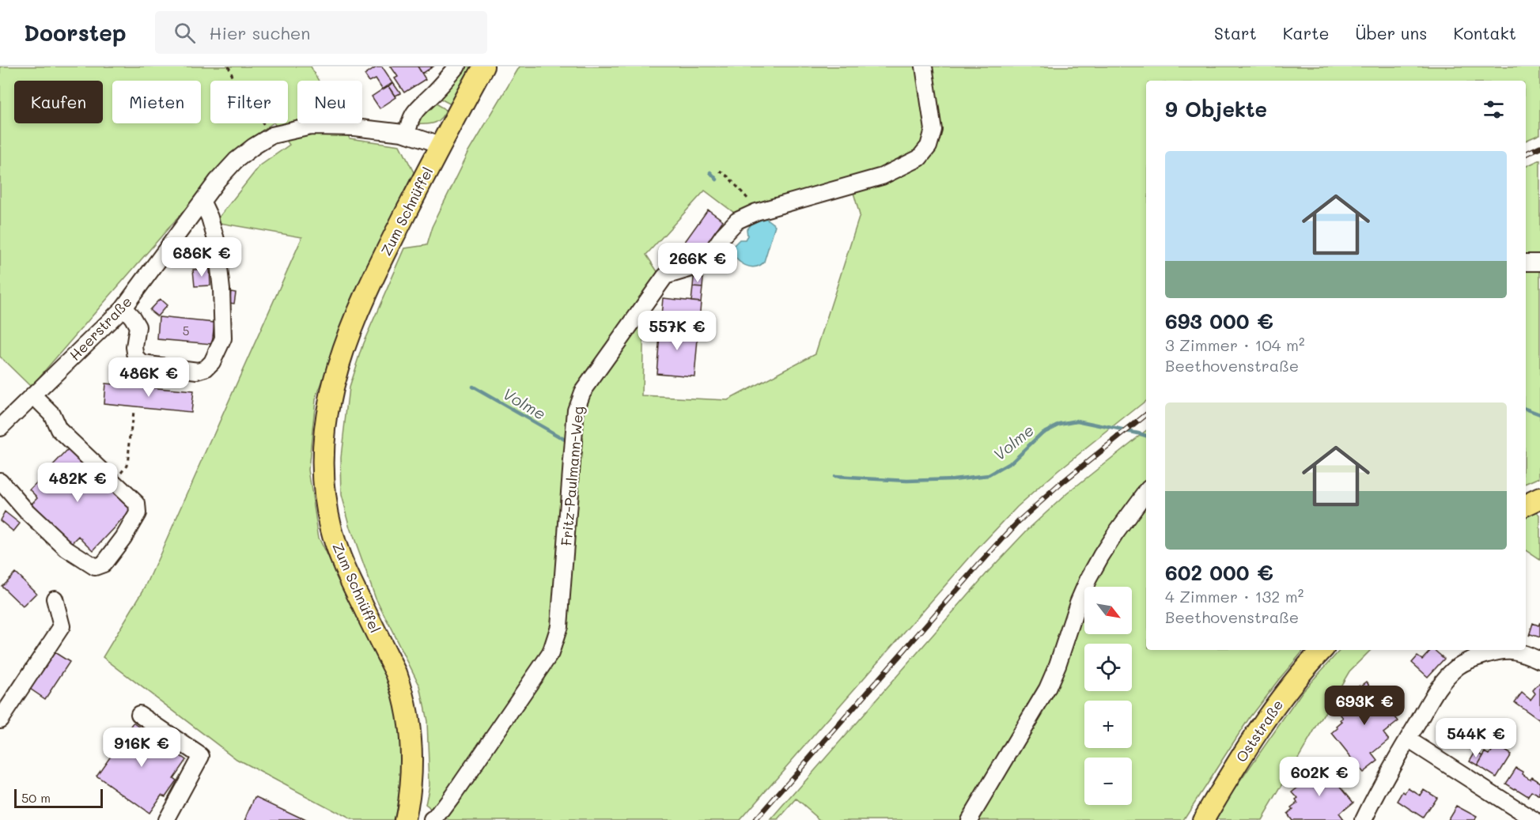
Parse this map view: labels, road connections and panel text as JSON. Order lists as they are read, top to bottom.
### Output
{
  "streets": {
    "main road": ["Zum Schnüffel", "Oststraße"],
    "street": ["Heerstraße", "Fritz-Paulmann-Weg"]
  },
  "crossings": [
    ["Zum Schnüffel", "Heerstraße"]
  ],
  "water": ["Volme"],
  "house_numbers": ["5"],
  "scale_bar": "50 m",
  "north": "bottom right",
  "page": {
    "header": "Doorstep",
    "search": "Hier suchen",
    "nav": [
      "Start",
      "Karte",
      "Über uns",
      "Kontakt"
    ],
    "chip": [
      "Kaufen",
      "Mieten",
      "Filter",
      "Neu"
    ],
    "heading": "9 Objekte",
    "list": [
      {
        "name": "693 000 €",
        "note": "3 Zimmer · 104 m² · Beethovenstraße"
      },
      {
        "name": "602 000 €",
        "note": "4 Zimmer · 132 m² · Beethovenstraße"
      }
    ],
    "price": [
      "686K €",
      "266K €",
      "557K €",
      "486K €",
      "482K €",
      "693K €",
      "544K €",
      "916K €",
      "602K €"
    ],
    "map_buttons": ["+", "−"],
    "scale": "50 m"
  }
}
